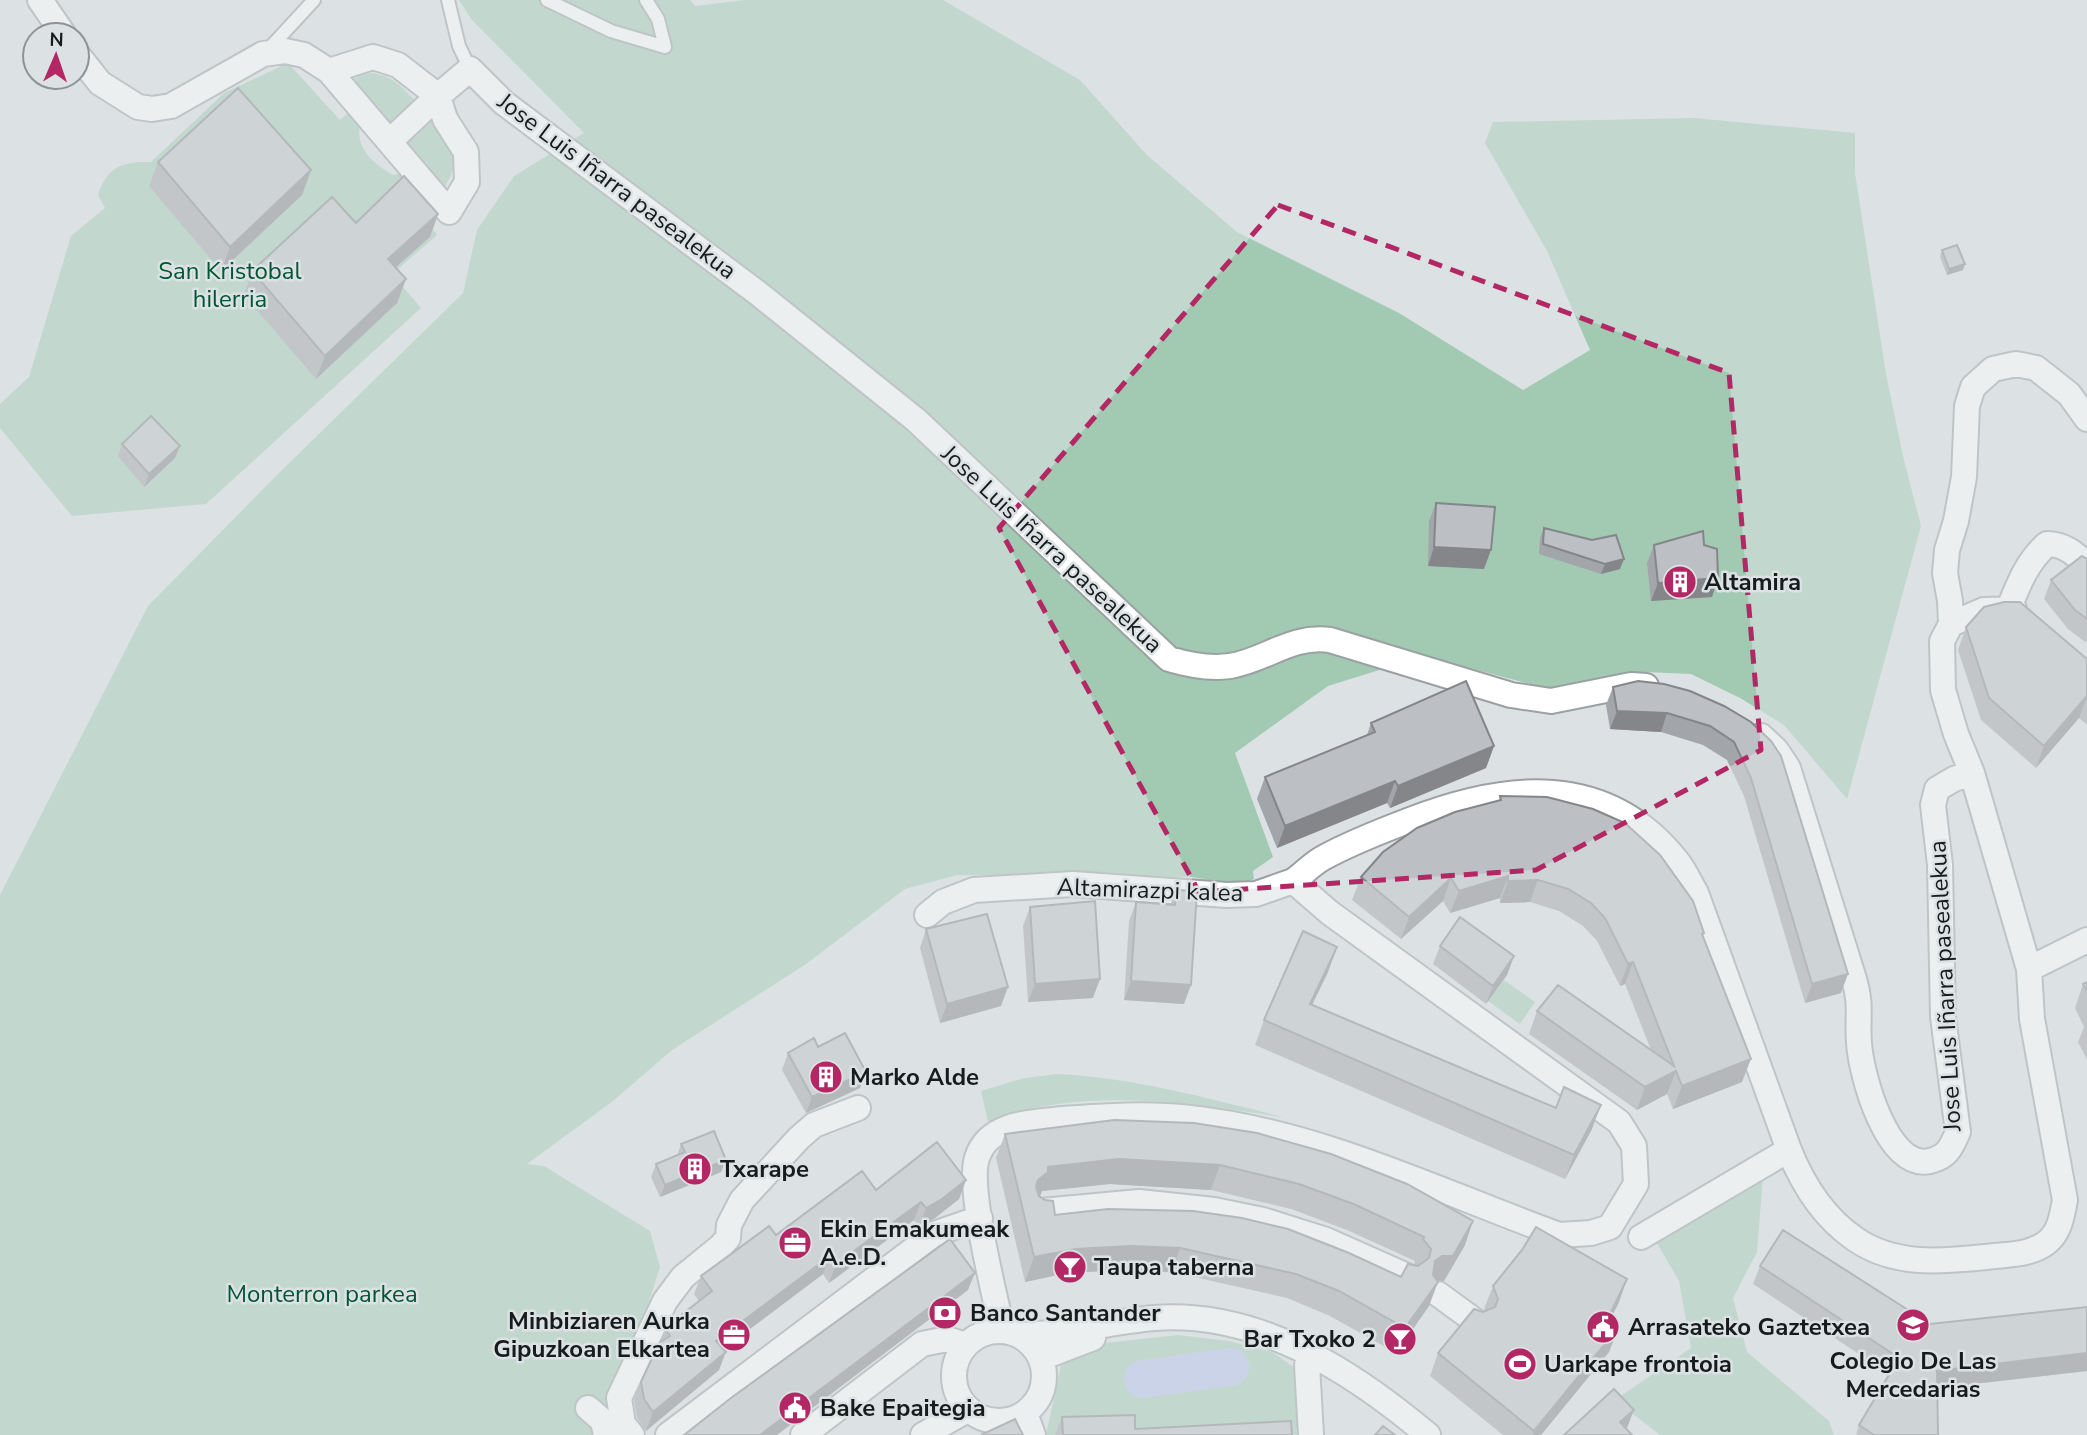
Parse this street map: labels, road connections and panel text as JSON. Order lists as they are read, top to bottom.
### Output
{
  "streets": {
    "street": ["Jose Luis Iñarra pasealekua", "Altamirazpi kalea"]
  },
  "parks": ["San Kristobal hilerria", "Monterron parkea"],
  "places": {
    "building": ["Altamira", "Marko Alde", "Txarape"],
    "office": ["Ekin Emakumeak A.e.D.", "Minbiziaren Aurka Gipuzkoan Elkartea"],
    "bar": ["Taupa taberna", "Bar Txoko 2"],
    "bank": ["Banco Santander"],
    "school or university": ["Colegio De Las Mercedarias"],
    "public building": ["Arrasateko Gaztetxea", "Bake Epaitegia"],
    "sports": ["Uarkape frontoia"]
  },
  "north": "top"
}
